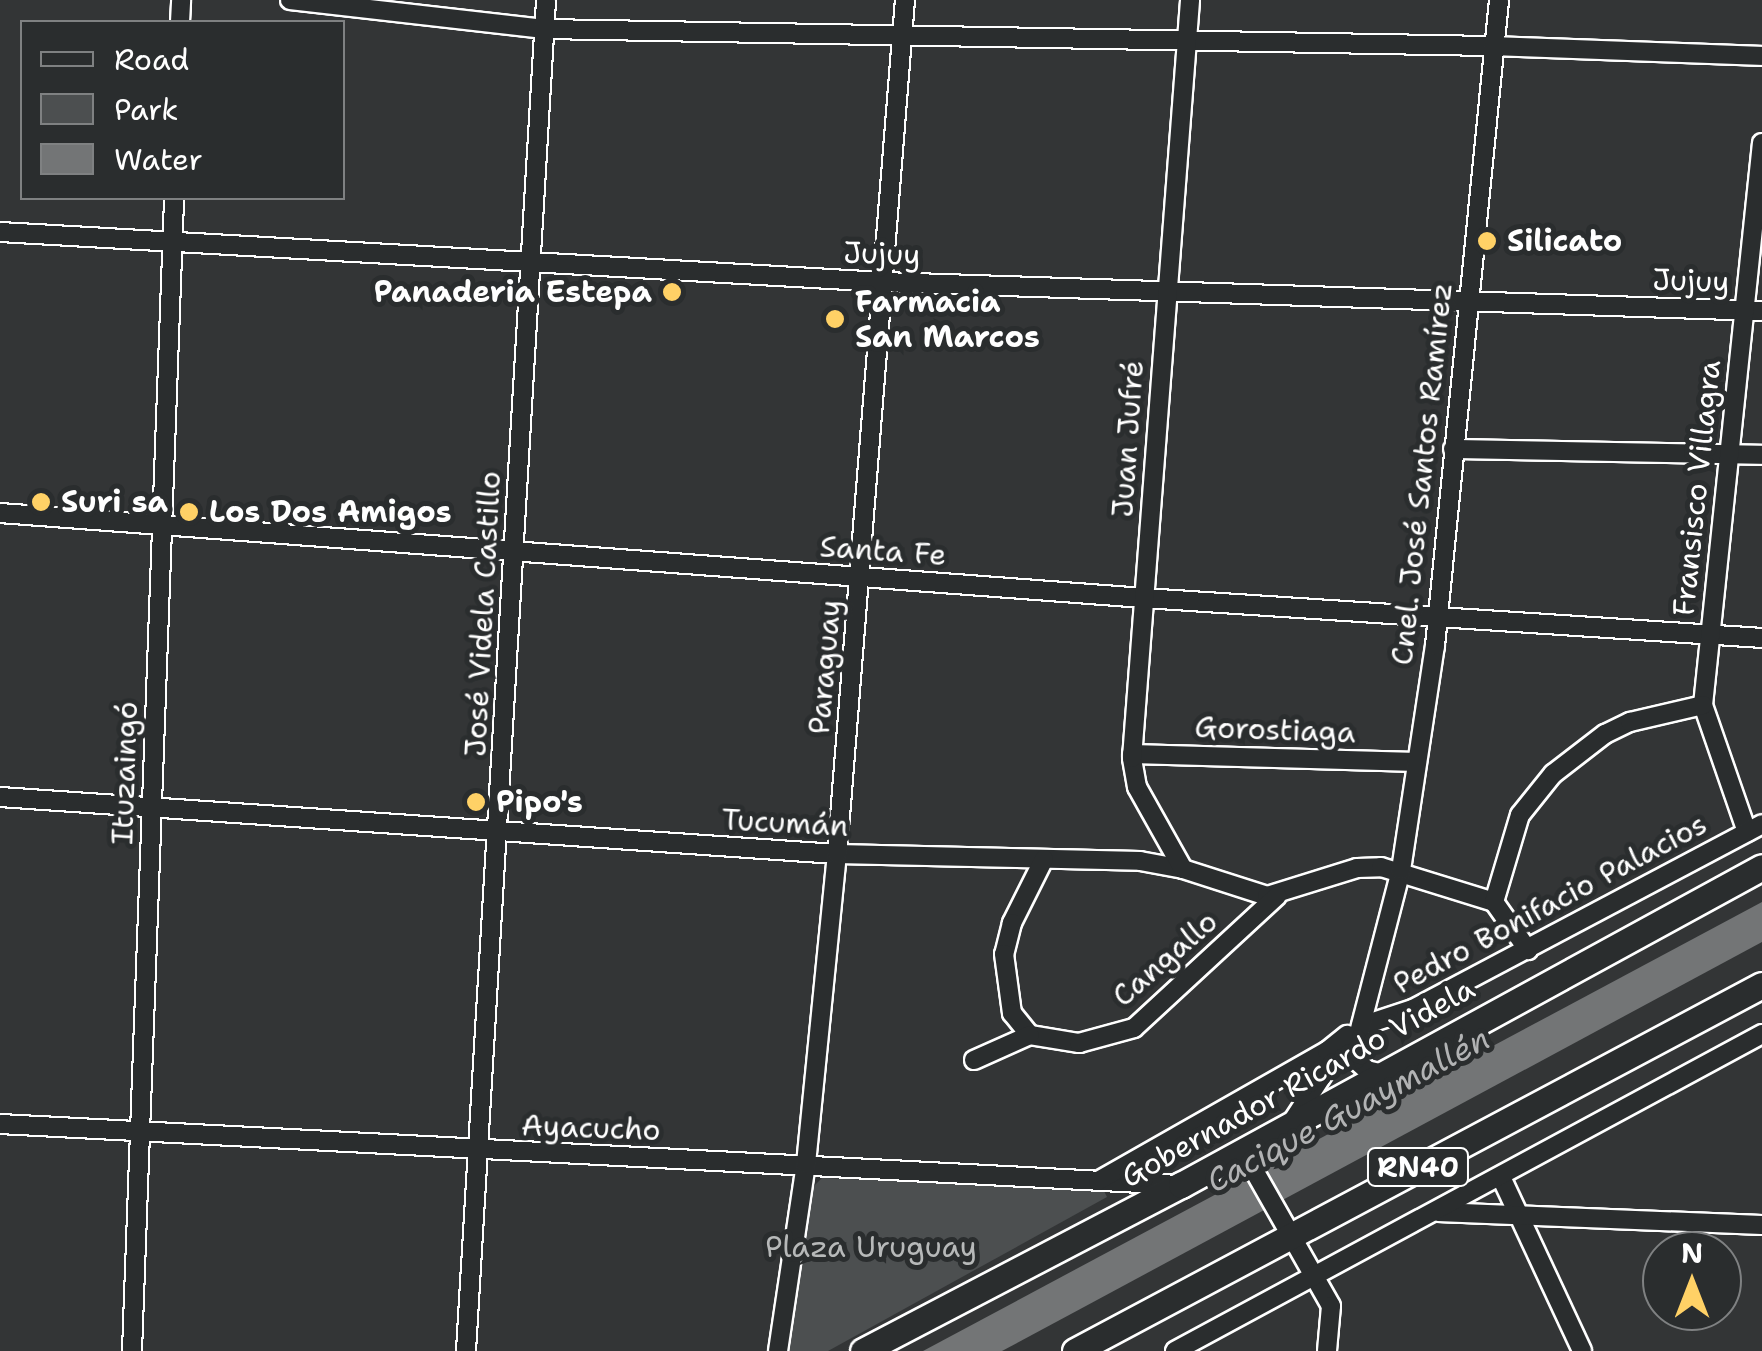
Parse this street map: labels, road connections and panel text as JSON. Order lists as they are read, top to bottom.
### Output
{
  "streets": {
    "highway": ["Gobernador Ricardo Videla", "RN40"],
    "street": [
      "Jujuy",
      "Juan Jufré",
      "Cnel. José Santos Ramírez",
      "Fransisco Villagra",
      "Santa Fe",
      "José Videla Castillo",
      "Paraguay",
      "Gorostiaga",
      "Ituzaingó",
      "Tucumán",
      "Pedro Bonifacio Palacios",
      "Cangallo",
      "Ayacucho"
    ]
  },
  "crossings": [
    ["Jujuy", "Juan Jufré"],
    ["Jujuy", "Cnel. José Santos Ramírez"],
    ["Jujuy", "Fransisco Villagra"],
    ["Jujuy", "José Videla Castillo"],
    ["Jujuy", "Paraguay"],
    ["Jujuy", "Ituzaingó"],
    ["Juan Jufré", "Santa Fe"],
    ["Juan Jufré", "Gorostiaga"],
    ["Juan Jufré", "Tucumán"],
    ["Cnel. José Santos Ramírez", "Santa Fe"],
    ["Cnel. José Santos Ramírez", "Gorostiaga"],
    ["Cnel. José Santos Ramírez", "Pedro Bonifacio Palacios"],
    ["Cnel. José Santos Ramírez", "Gobernador Ricardo Videla"],
    ["Fransisco Villagra", "Santa Fe"],
    ["Fransisco Villagra", "Pedro Bonifacio Palacios"],
    ["Santa Fe", "José Videla Castillo"],
    ["Santa Fe", "Paraguay"],
    ["Santa Fe", "Ituzaingó"],
    ["José Videla Castillo", "Tucumán"],
    ["José Videla Castillo", "Ayacucho"],
    ["Paraguay", "Tucumán"],
    ["Paraguay", "Ayacucho"],
    ["Ituzaingó", "Tucumán"],
    ["Ituzaingó", "Ayacucho"],
    ["Tucumán", "Cangallo"],
    ["Pedro Bonifacio Palacios", "Ayacucho"],
    ["Gobernador Ricardo Videla", "Ayacucho"]
  ],
  "water": ["Cacique Guaymallén"],
  "parks": ["Plaza Uruguay"],
  "places": [
    "Silicato",
    "Panaderia Estepa",
    "Farmacia San Marcos",
    "Suri sa",
    "Los Dos Amigos",
    "Pipo's"
  ],
  "legend": ["Road", "Park", "Water"],
  "north": "top"
}
